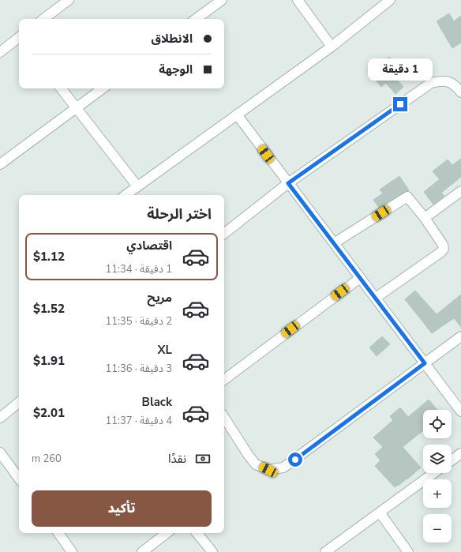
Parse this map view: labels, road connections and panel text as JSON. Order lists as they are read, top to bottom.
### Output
{
  "page": {
    "banner": ["الانطلاق", "الوجهة"],
    "bubble": "1 دقيقة",
    "heading": "اختر الرحلة",
    "list": [
      {
        "name": "اقتصادي",
        "note": "1 دقيقة · 11:34",
        "value": "$1.12"
      },
      {
        "name": "مريح",
        "note": "2 دقيقة · 11:35",
        "value": "$1.52"
      },
      {
        "name": "XL",
        "note": "3 دقيقة · 11:36",
        "value": "$1.91"
      },
      {
        "name": "Black",
        "note": "4 دقيقة · 11:37",
        "value": "$2.01"
      }
    ],
    "map_buttons": ["+", "−"],
    "pay": ["نقدًا", "260 m"],
    "buttons": "تأكيد"
  }
}
